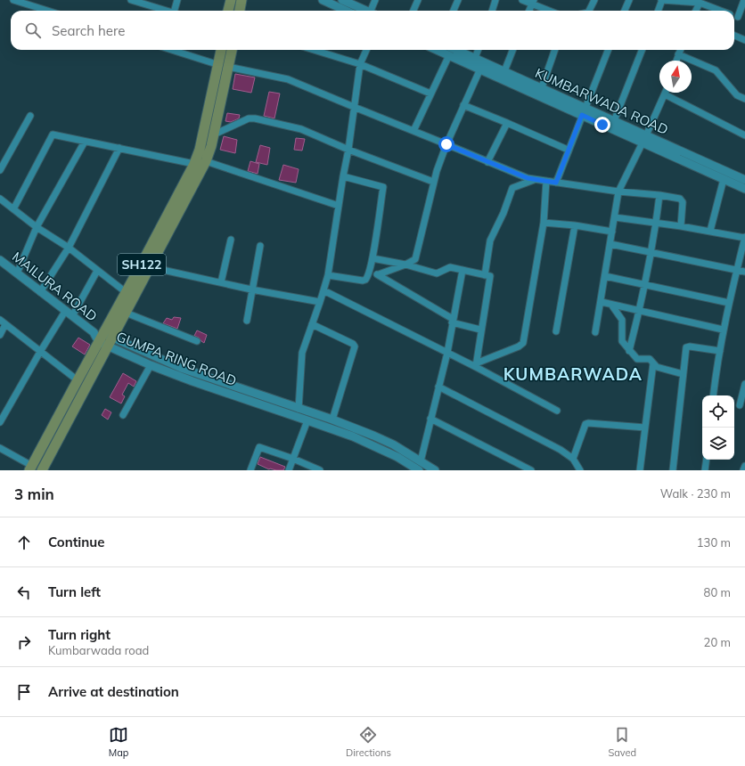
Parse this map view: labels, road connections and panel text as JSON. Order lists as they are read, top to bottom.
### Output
{
  "streets": {
    "main road": ["SH122"],
    "street": ["KUMBARWADA ROAD", "MAILURA ROAD", "GUMPA RING ROAD"]
  },
  "crossings": [
    ["SH122", "MAILURA ROAD"],
    ["SH122", "GUMPA RING ROAD"],
    ["MAILURA ROAD", "GUMPA RING ROAD"]
  ],
  "districts": ["KUMBARWADA"],
  "north": "top",
  "page": {
    "search": "Search here",
    "heading": ["3 min", "Walk · 230 m"],
    "list": [
      ["Continue", "130 m"],
      ["Turn left", "80 m"],
      ["Turn right", "Kumbarwada road", "20 m"],
      "Arrive at destination"
    ],
    "nav": ["Map", "Directions", "Saved"]
  }
}
